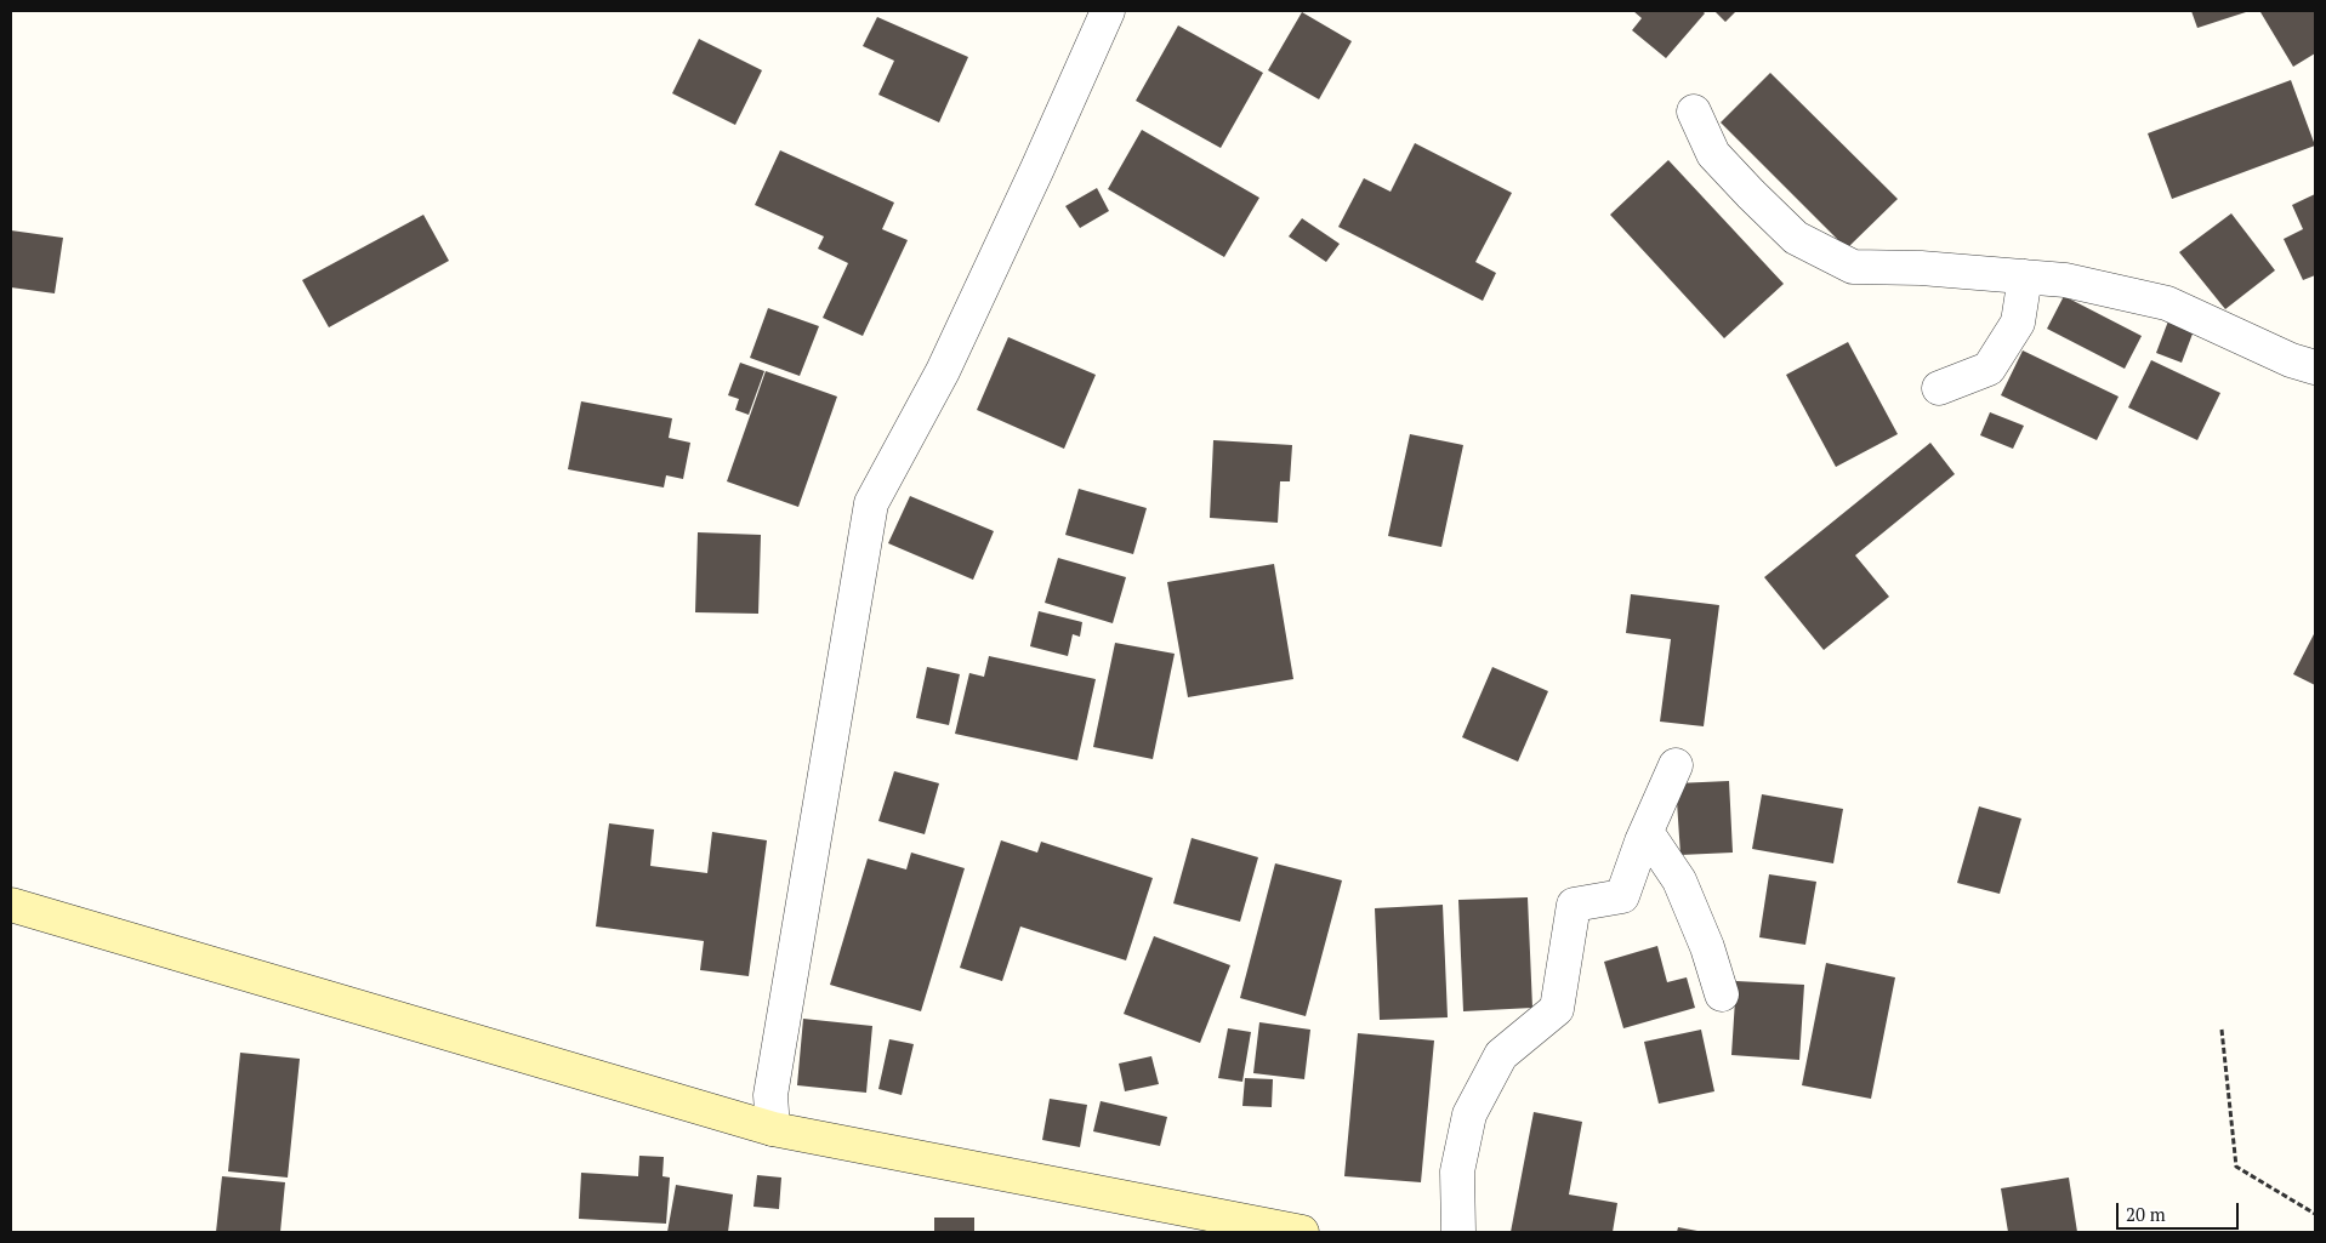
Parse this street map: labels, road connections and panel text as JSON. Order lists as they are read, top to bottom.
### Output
{
  "scale_bar": "20 m"
}
